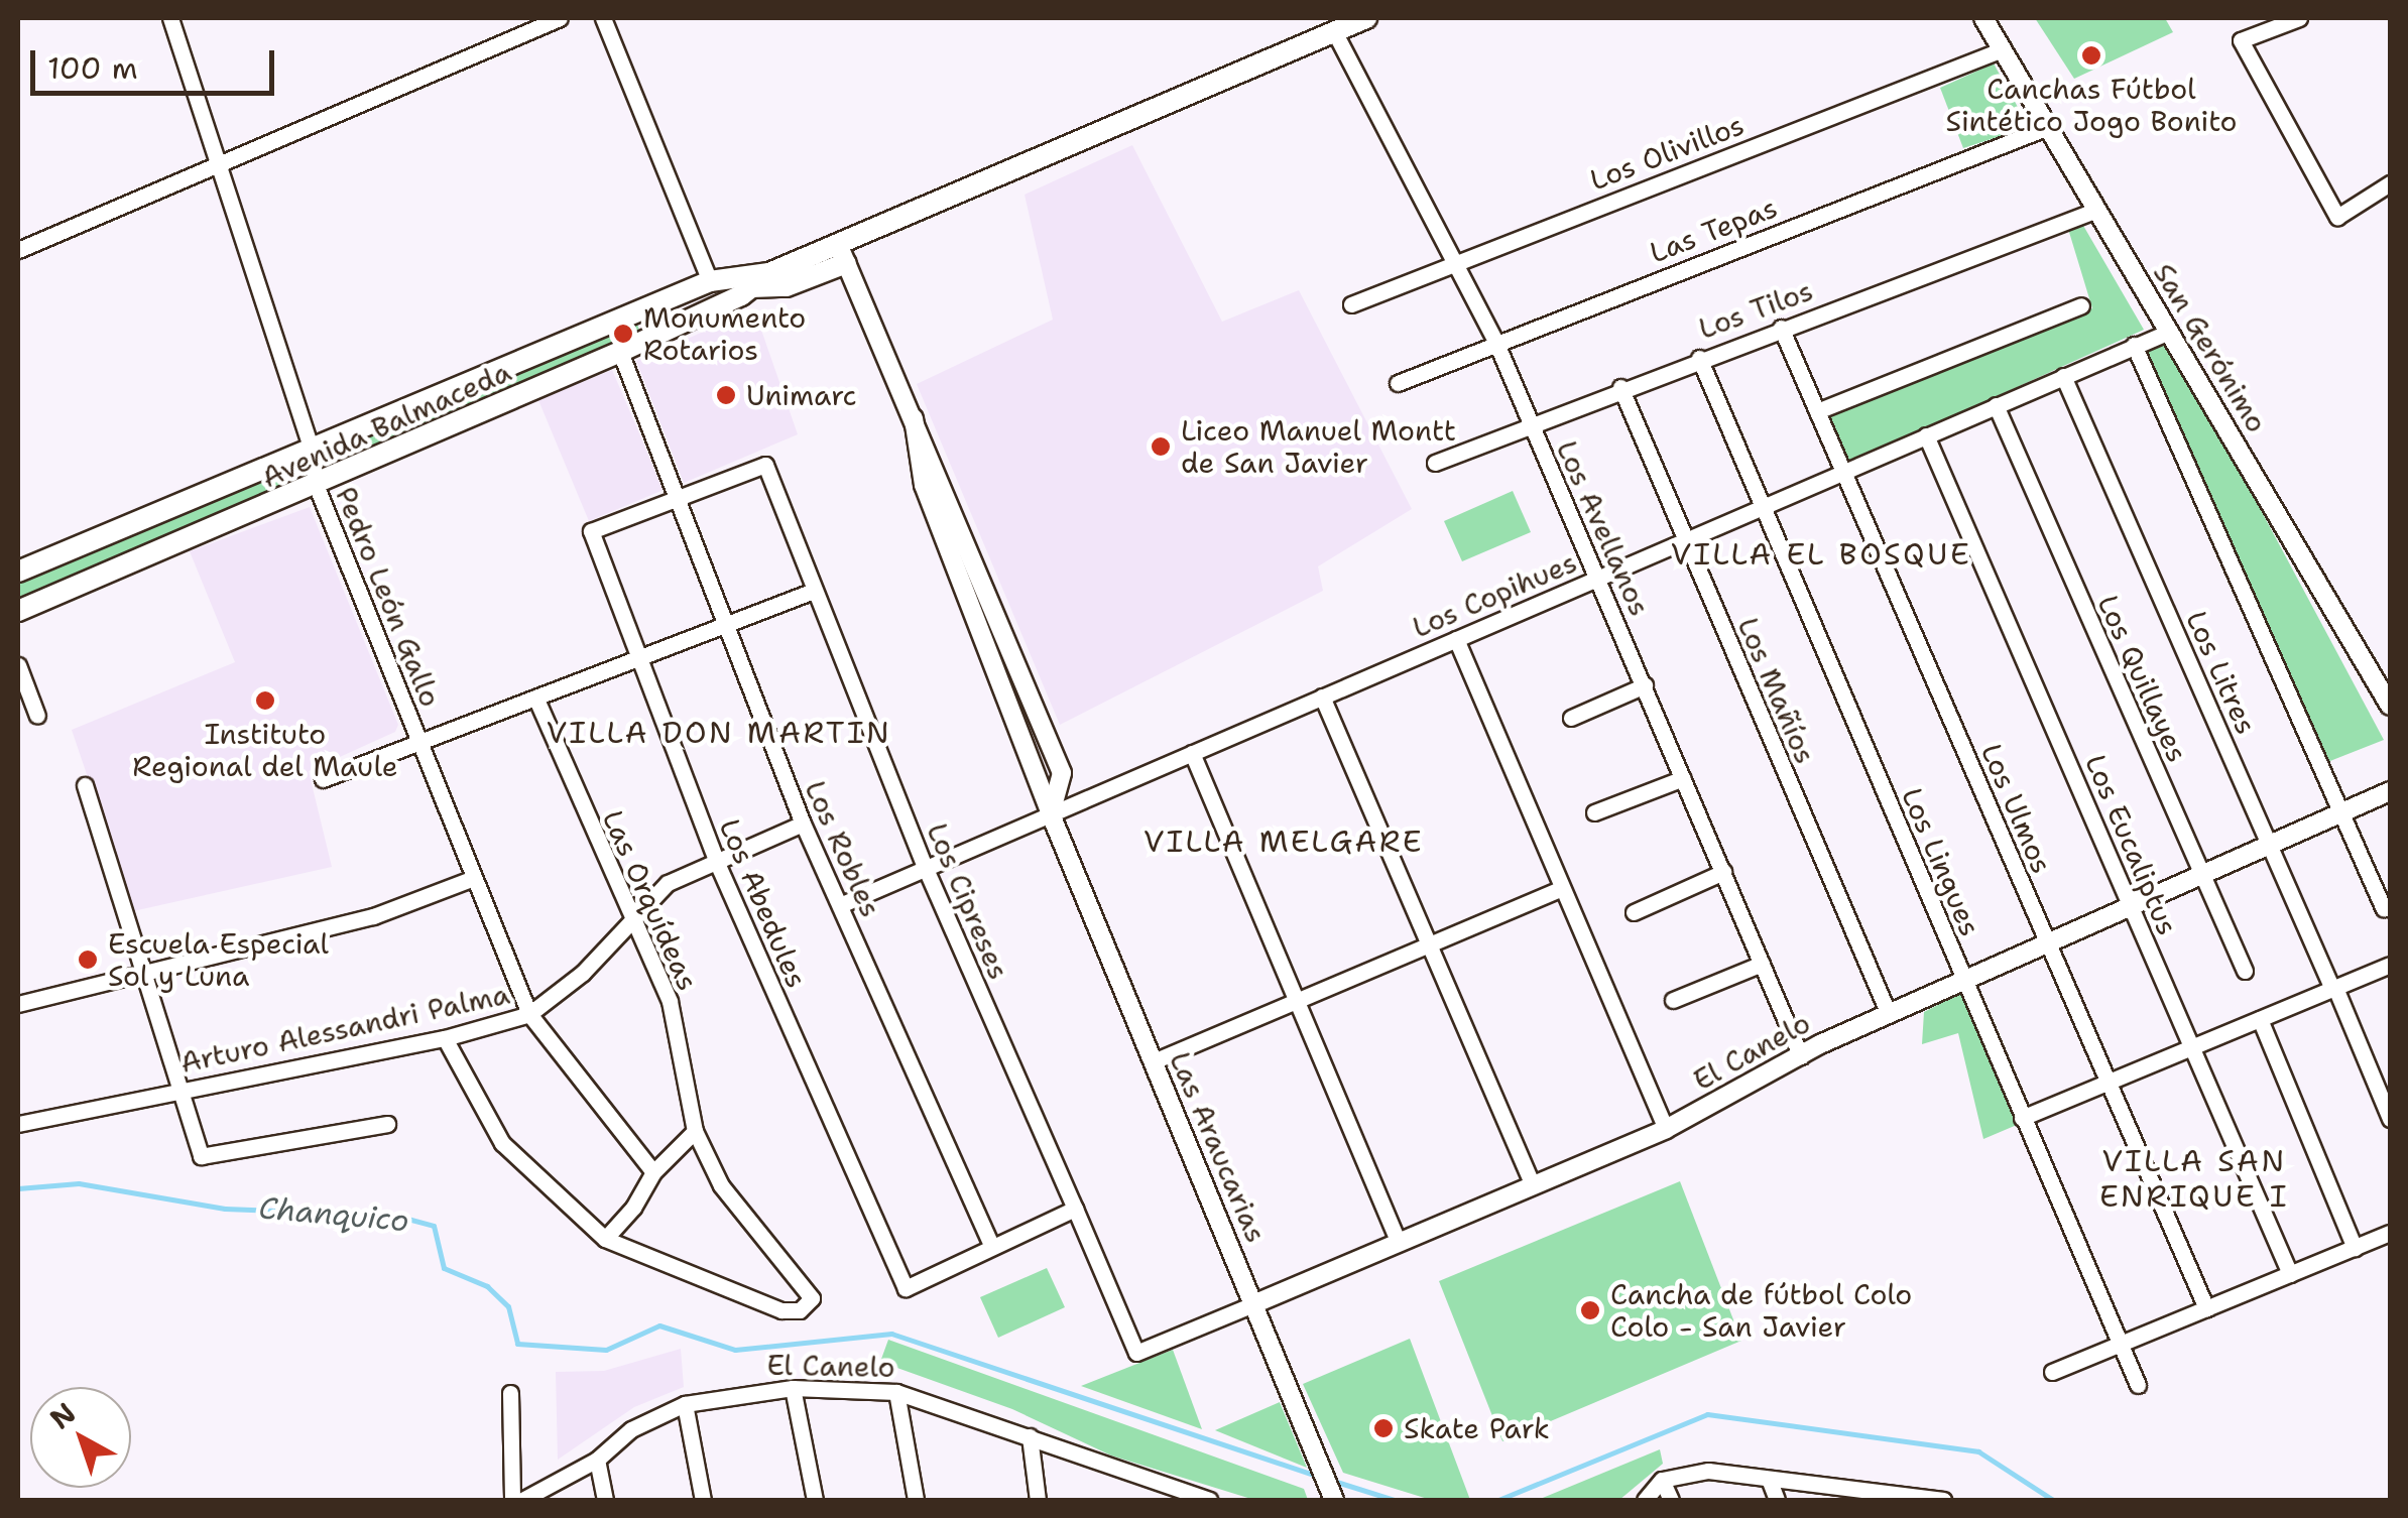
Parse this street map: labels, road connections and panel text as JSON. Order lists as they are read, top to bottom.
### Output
{
  "streets": {
    "main road": ["Avenida Balmaceda"],
    "street": [
      "Los Olivillos",
      "Las Tepas",
      "Los Tilos",
      "San Gerónimo",
      "Los Avellanos",
      "Los Copihues",
      "Pedro León Gallo",
      "Los Litres",
      "Los Quillayes",
      "Los Mañíos",
      "Los Ulmos",
      "Los Eucaliptus",
      "Los Robles",
      "Los Lingues",
      "Las Orquídeas",
      "Los Cipreses",
      "Los Abedules",
      "Arturo Alessandri Palma",
      "El Canelo",
      "Las Araucarias"
    ]
  },
  "crossings": [
    ["Los Olivillos", "San Gerónimo"],
    ["Los Olivillos", "Los Avellanos"],
    ["Las Tepas", "San Gerónimo"],
    ["Las Tepas", "Los Avellanos"],
    ["Los Tilos", "San Gerónimo"],
    ["Los Tilos", "Los Avellanos"],
    ["Los Tilos", "Los Mañíos"],
    ["Los Tilos", "Los Ulmos"],
    ["Los Tilos", "Los Lingues"],
    ["San Gerónimo", "Los Copihues"],
    ["Avenida Balmaceda", "Los Avellanos"],
    ["Avenida Balmaceda", "Pedro León Gallo"],
    ["Avenida Balmaceda", "Los Robles"],
    ["Los Avellanos", "Los Copihues"],
    ["Los Avellanos", "El Canelo"],
    ["Los Copihues", "Los Litres"],
    ["Los Copihues", "Los Quillayes"],
    ["Los Copihues", "Los Mañíos"],
    ["Los Copihues", "Los Ulmos"],
    ["Los Copihues", "Los Eucaliptus"],
    ["Los Copihues", "Los Robles"],
    ["Los Copihues", "Los Lingues"],
    ["Los Copihues", "Los Cipreses"],
    ["Los Copihues", "Las Araucarias"],
    ["Pedro León Gallo", "Arturo Alessandri Palma"],
    ["Los Litres", "El Canelo"],
    ["Los Quillayes", "El Canelo"],
    ["Los Mañíos", "El Canelo"],
    ["Los Ulmos", "El Canelo"],
    ["Los Eucaliptus", "El Canelo"],
    ["Los Robles", "Los Cipreses"],
    ["Los Robles", "Los Abedules"],
    ["Los Robles", "Arturo Alessandri Palma"],
    ["Los Lingues", "El Canelo"],
    ["Las Orquídeas", "Arturo Alessandri Palma"],
    ["Los Cipreses", "Los Abedules"],
    ["Los Cipreses", "El Canelo"],
    ["Los Abedules", "Arturo Alessandri Palma"],
    ["El Canelo", "Las Araucarias"]
  ],
  "districts": [
    "VILLA EL BOSQUE",
    "VILLA DON MARTIN",
    "VILLA MELGARE",
    "VILLA SAN ENRIQUE I"
  ],
  "water": ["Chanquico"],
  "places": [
    "Canchas Fútbol Sintético Jogo Bonito",
    "Monumento Rotarios",
    "Unimarc",
    "Liceo Manuel Montt de San Javier",
    "Instituto Regional del Maule",
    "Escuela Especial Sol y Luna",
    "Cancha de fútbol Colo Colo - San Javier",
    "Skate Park"
  ],
  "scale_bar": "100 m",
  "north": "top left"
}
